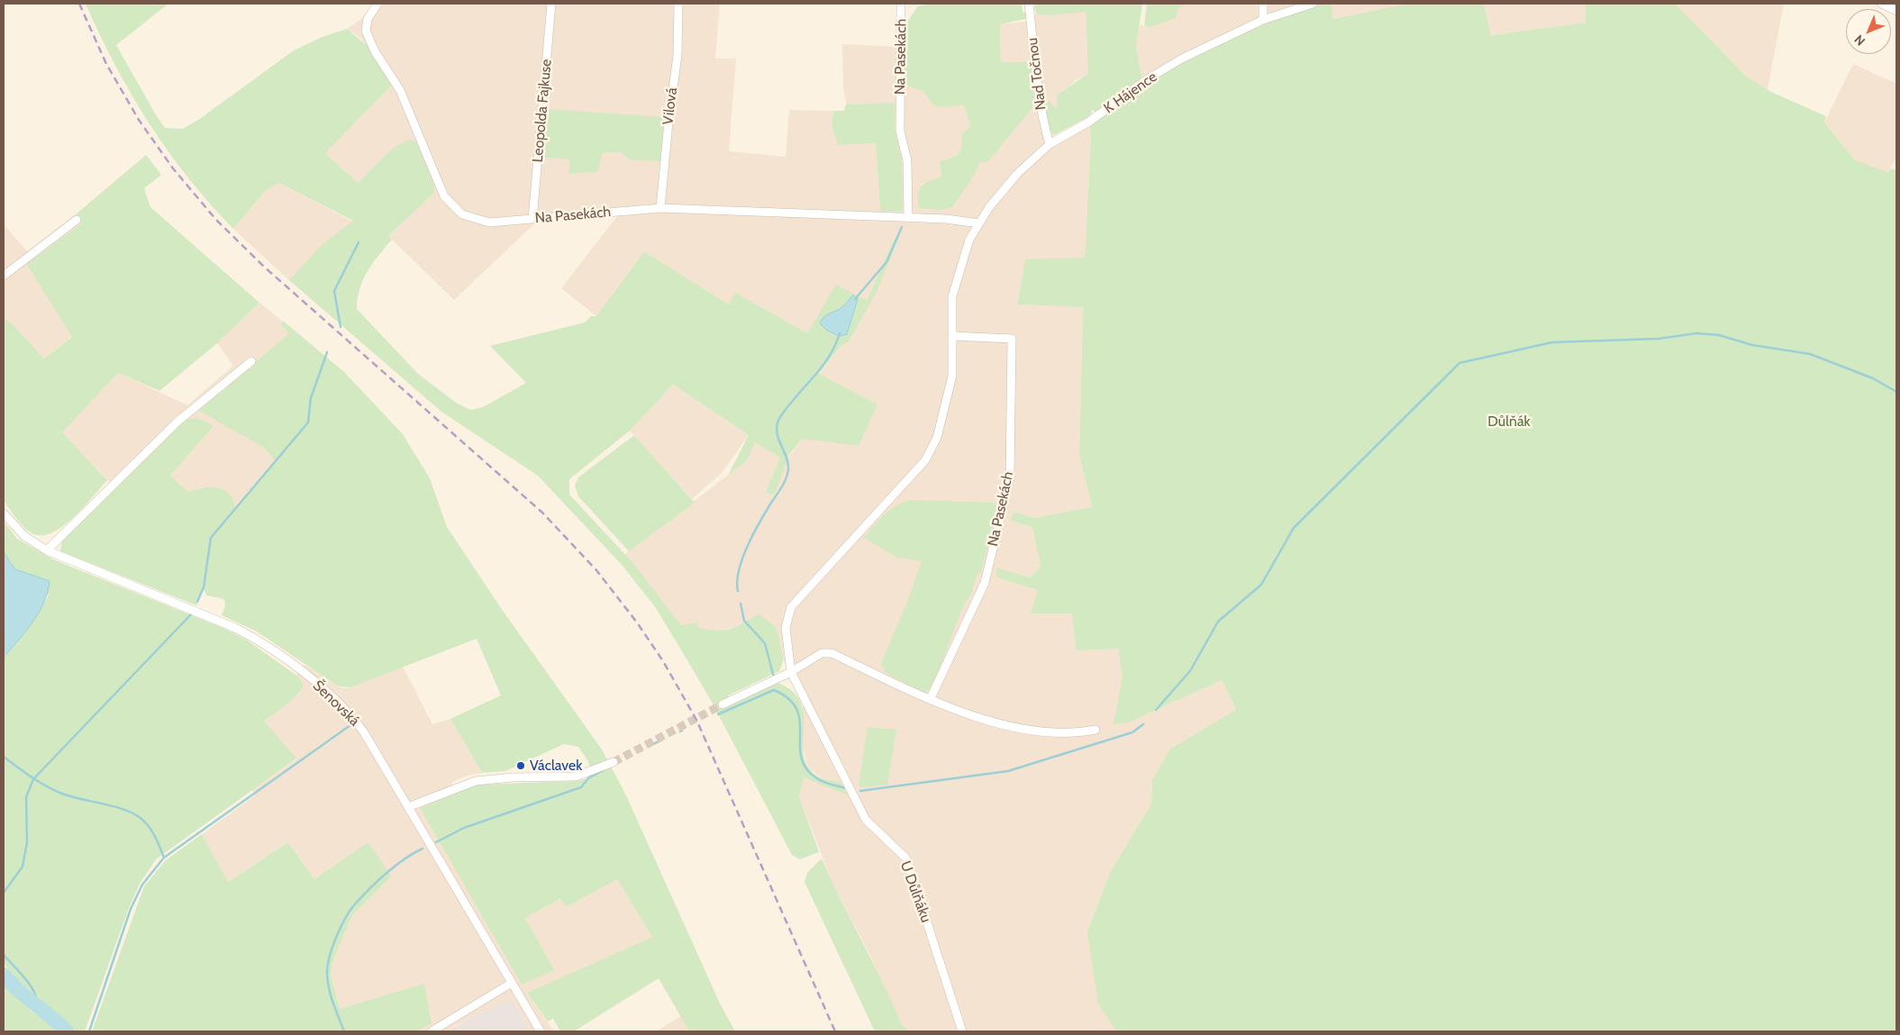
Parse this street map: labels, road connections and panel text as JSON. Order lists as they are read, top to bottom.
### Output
{
  "streets": {
    "street": [
      "Na Pasekách",
      "Nad Točnou",
      "K Hájence",
      "Vilová",
      "Leopolda Fajkuse",
      "Šenovská",
      "U Důlňáku"
    ]
  },
  "crossings": [
    ["Na Pasekách", "K Hájence"],
    ["Na Pasekách", "Vilová"],
    ["Na Pasekách", "Leopolda Fajkuse"],
    ["Nad Točnou", "K Hájence"]
  ],
  "parks": ["Důlňák"],
  "places": ["Václavek"],
  "north": "bottom left"
}
